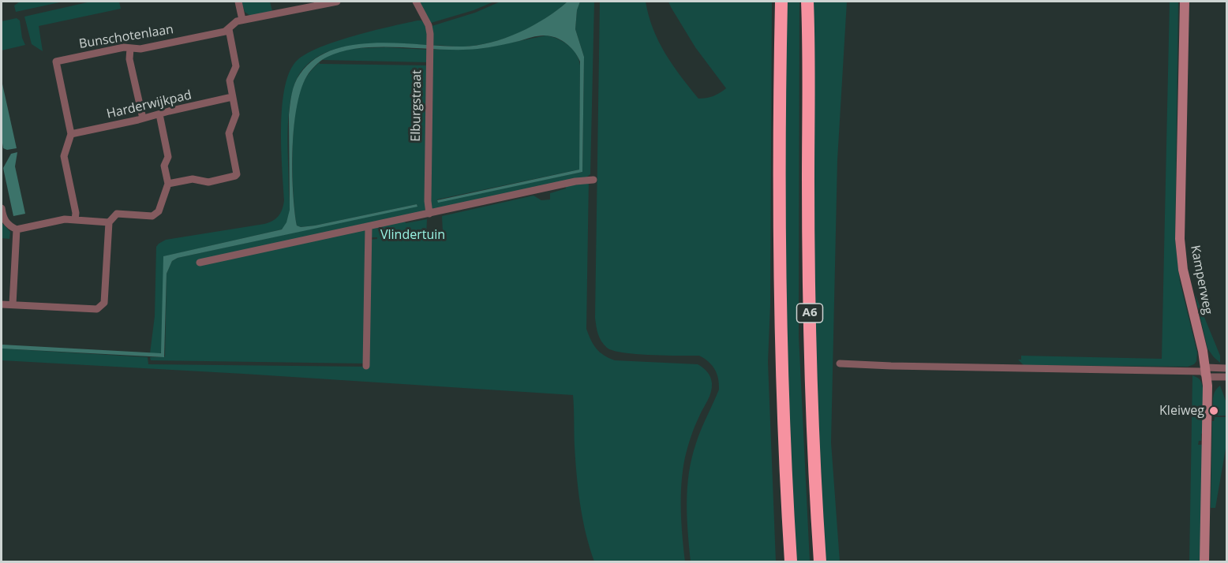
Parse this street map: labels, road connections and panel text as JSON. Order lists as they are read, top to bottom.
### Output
{
  "streets": {
    "highway": ["A6"],
    "street": [
      "Bunschotenlaan",
      "Harderwijkpad",
      "Elburgstraat",
      "Kamperweg"
    ]
  },
  "crossings": [
    ["Bunschotenlaan", "Harderwijkpad"]
  ],
  "parks": ["Vlindertuin"],
  "places": ["Kleiweg"]
}
